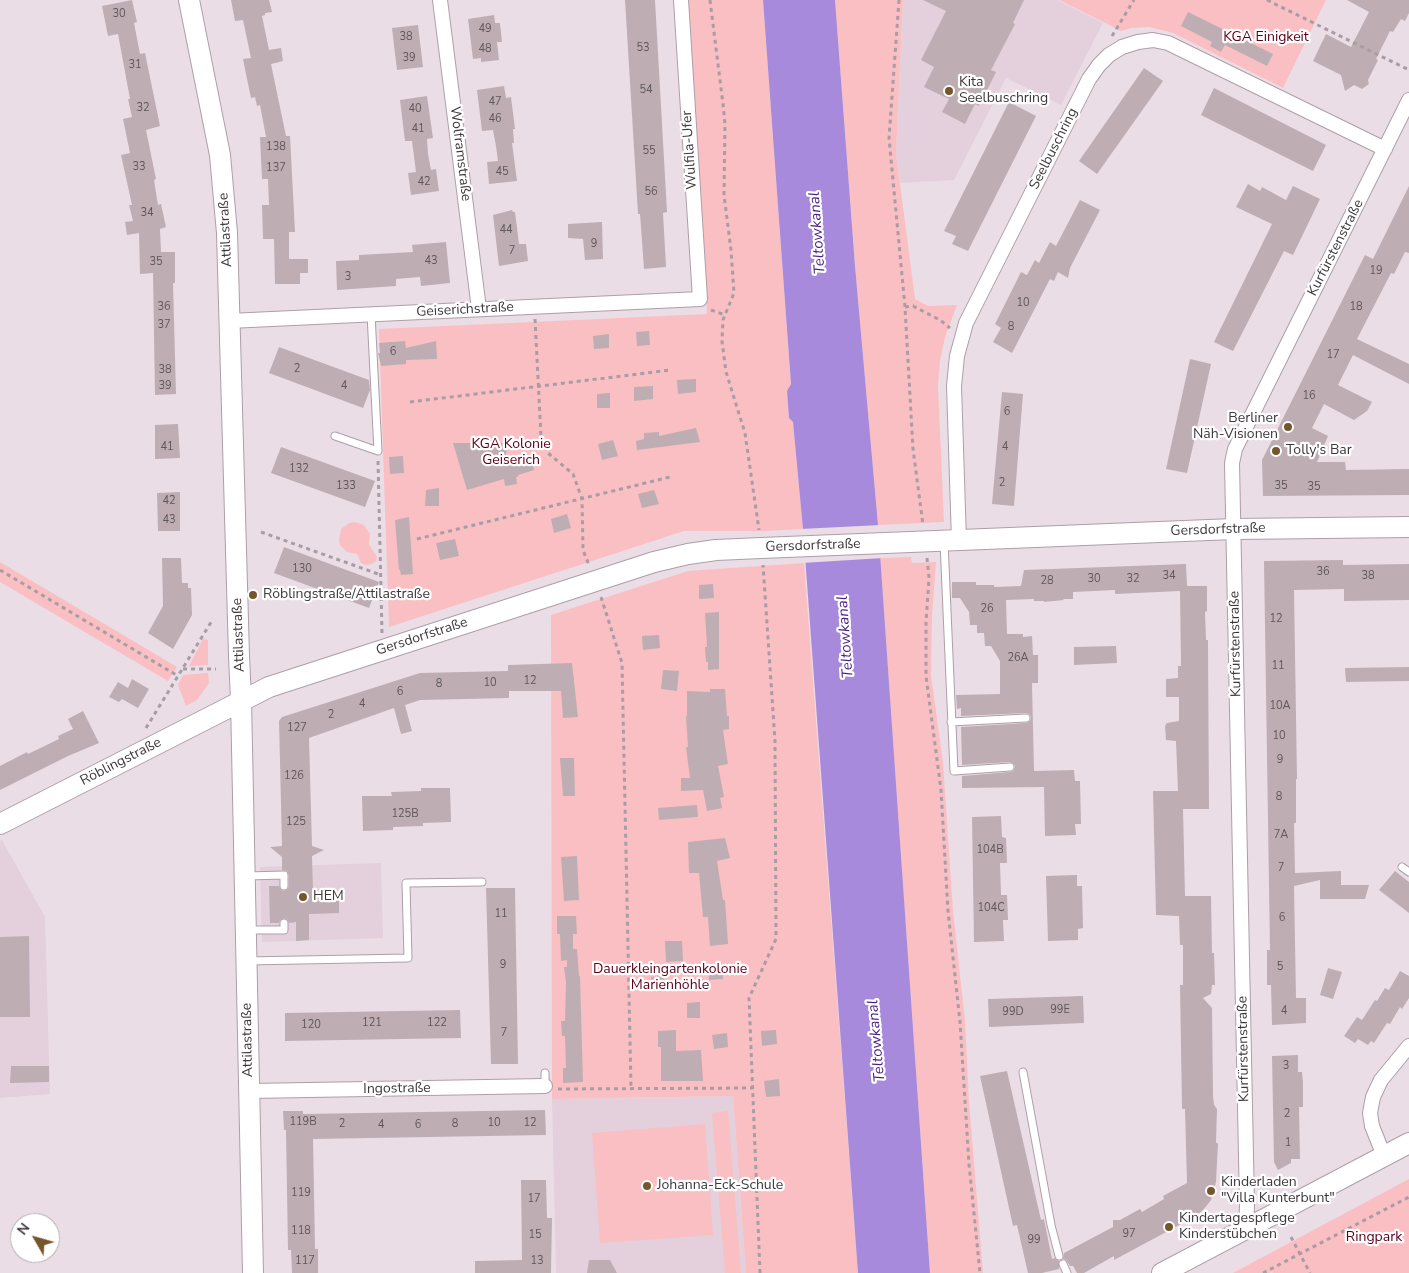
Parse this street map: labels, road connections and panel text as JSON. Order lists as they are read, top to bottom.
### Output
{
  "streets": {
    "main road": ["Attilastraße", "Gersdorfstraße", "Röblingstraße"],
    "street": [
      "Seelbuschring",
      "Wulfila-Ufer",
      "Wolframstraße",
      "Kurfürstenstraße",
      "Geiserichstraße",
      "Ingostraße"
    ]
  },
  "crossings": [
    ["Seelbuschring", "Kurfürstenstraße"],
    ["Seelbuschring", "Gersdorfstraße"],
    ["Wulfila-Ufer", "Geiserichstraße"],
    ["Wolframstraße", "Geiserichstraße"],
    ["Attilastraße", "Geiserichstraße"],
    ["Attilastraße", "Gersdorfstraße"],
    ["Attilastraße", "Röblingstraße"],
    ["Attilastraße", "Ingostraße"],
    ["Kurfürstenstraße", "Gersdorfstraße"],
    ["Gersdorfstraße", "Röblingstraße"]
  ],
  "water": ["Teltowkanal"],
  "parks": [
    "KGA Einigkeit",
    "KGA Kolonie Geiserich",
    "Dauerkleingartenkolonie Marienhöhle",
    "Ringpark"
  ],
  "places": [
    "Kita Seelbuschring",
    "Berliner Näh-Visionen",
    "Tolly's Bar",
    "Röblingstraße/Attilastraße",
    "HEM",
    "Johanna-Eck-Schule",
    "Kinderladen \"Villa Kunterbunt\"",
    "Kindertagespflege Kinderstübchen"
  ],
  "house_numbers": [
    "30",
    "49",
    "38",
    "53",
    "48",
    "39",
    "31",
    "54",
    "47",
    "32",
    "40",
    "46",
    "41",
    "138",
    "55",
    "33",
    "137",
    "45",
    "42",
    "56",
    "34",
    "44",
    "9",
    "7",
    "43",
    "35",
    "19",
    "3",
    "10",
    "36",
    "18",
    "37",
    "8",
    "6",
    "17",
    "2",
    "38",
    "39",
    "4",
    "16",
    "6",
    "41",
    "4",
    "132",
    "2",
    "133",
    "35",
    "35",
    "42",
    "43",
    "130",
    "36",
    "34",
    "38",
    "30",
    "32",
    "28",
    "26",
    "12",
    "26A",
    "11",
    "12",
    "10",
    "8",
    "6",
    "4",
    "10A",
    "2",
    "127",
    "10",
    "9",
    "126",
    "8",
    "125B",
    "125",
    "7A",
    "104B",
    "7",
    "104C",
    "11",
    "6",
    "9",
    "5",
    "99E",
    "4",
    "99D",
    "121",
    "122",
    "120",
    "7",
    "3",
    "2",
    "119B",
    "10",
    "12",
    "2",
    "8",
    "4",
    "6",
    "1",
    "119",
    "17",
    "118",
    "97",
    "15",
    "99",
    "117",
    "13"
  ],
  "north": "top left"
}
